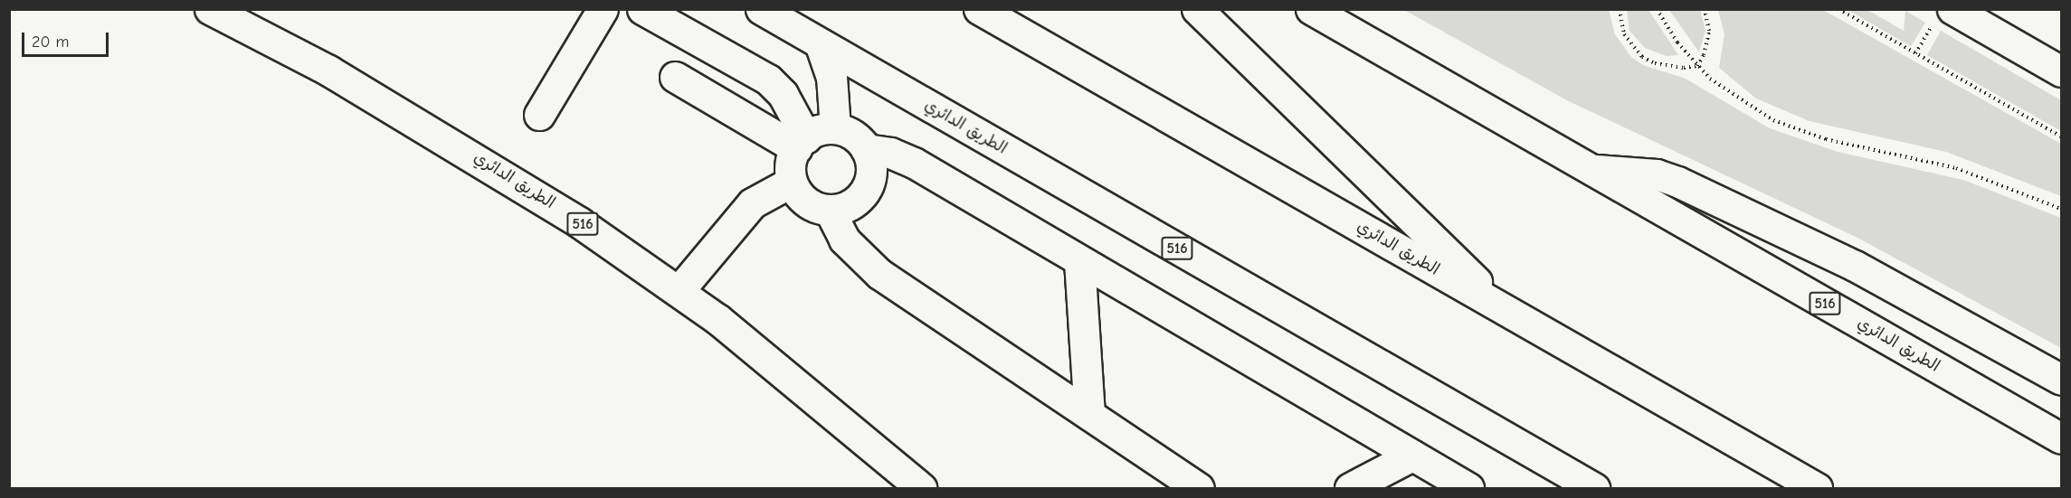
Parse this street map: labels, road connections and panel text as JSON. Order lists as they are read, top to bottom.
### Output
{
  "streets": {
    "main road": ["الطريق الدائري", "516"]
  },
  "scale_bar": "20 m"
}
